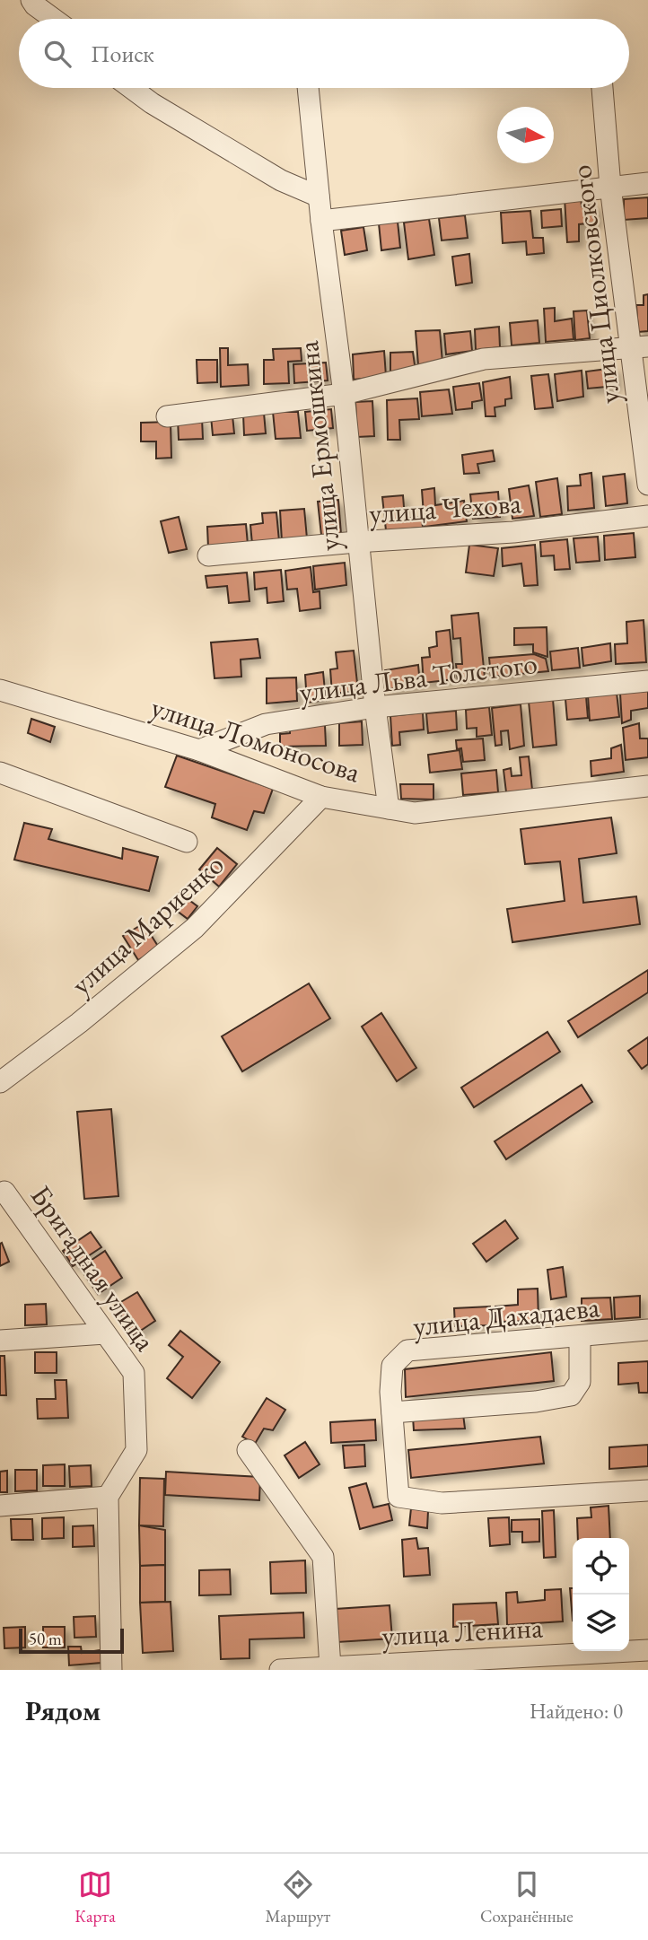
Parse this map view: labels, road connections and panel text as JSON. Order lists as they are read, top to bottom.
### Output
{
  "streets": {
    "street": [
      "улица Циолковского",
      "улица Ермошкина",
      "улица Чехова",
      "улица Льва Толстого",
      "улица Ломоносова",
      "улица Мариенко",
      "Бригадная улица",
      "улица Дахадаева",
      "улица Ленина"
    ]
  },
  "crossings": [
    ["улица Ермошкина", "улица Чехова"],
    ["улица Ермошкина", "улица Льва Толстого"],
    ["улица Ермошкина", "улица Ломоносова"],
    ["улица Льва Толстого", "улица Ломоносова"],
    ["улица Ломоносова", "улица Мариенко"]
  ],
  "scale_bar": "50 m",
  "north": "right",
  "page": {
    "search": "Поиск",
    "scale": "50 m",
    "heading": ["Рядом", "Найдено: 0"],
    "nav": ["Карта", "Маршрут", "Сохранённые"]
  }
}
